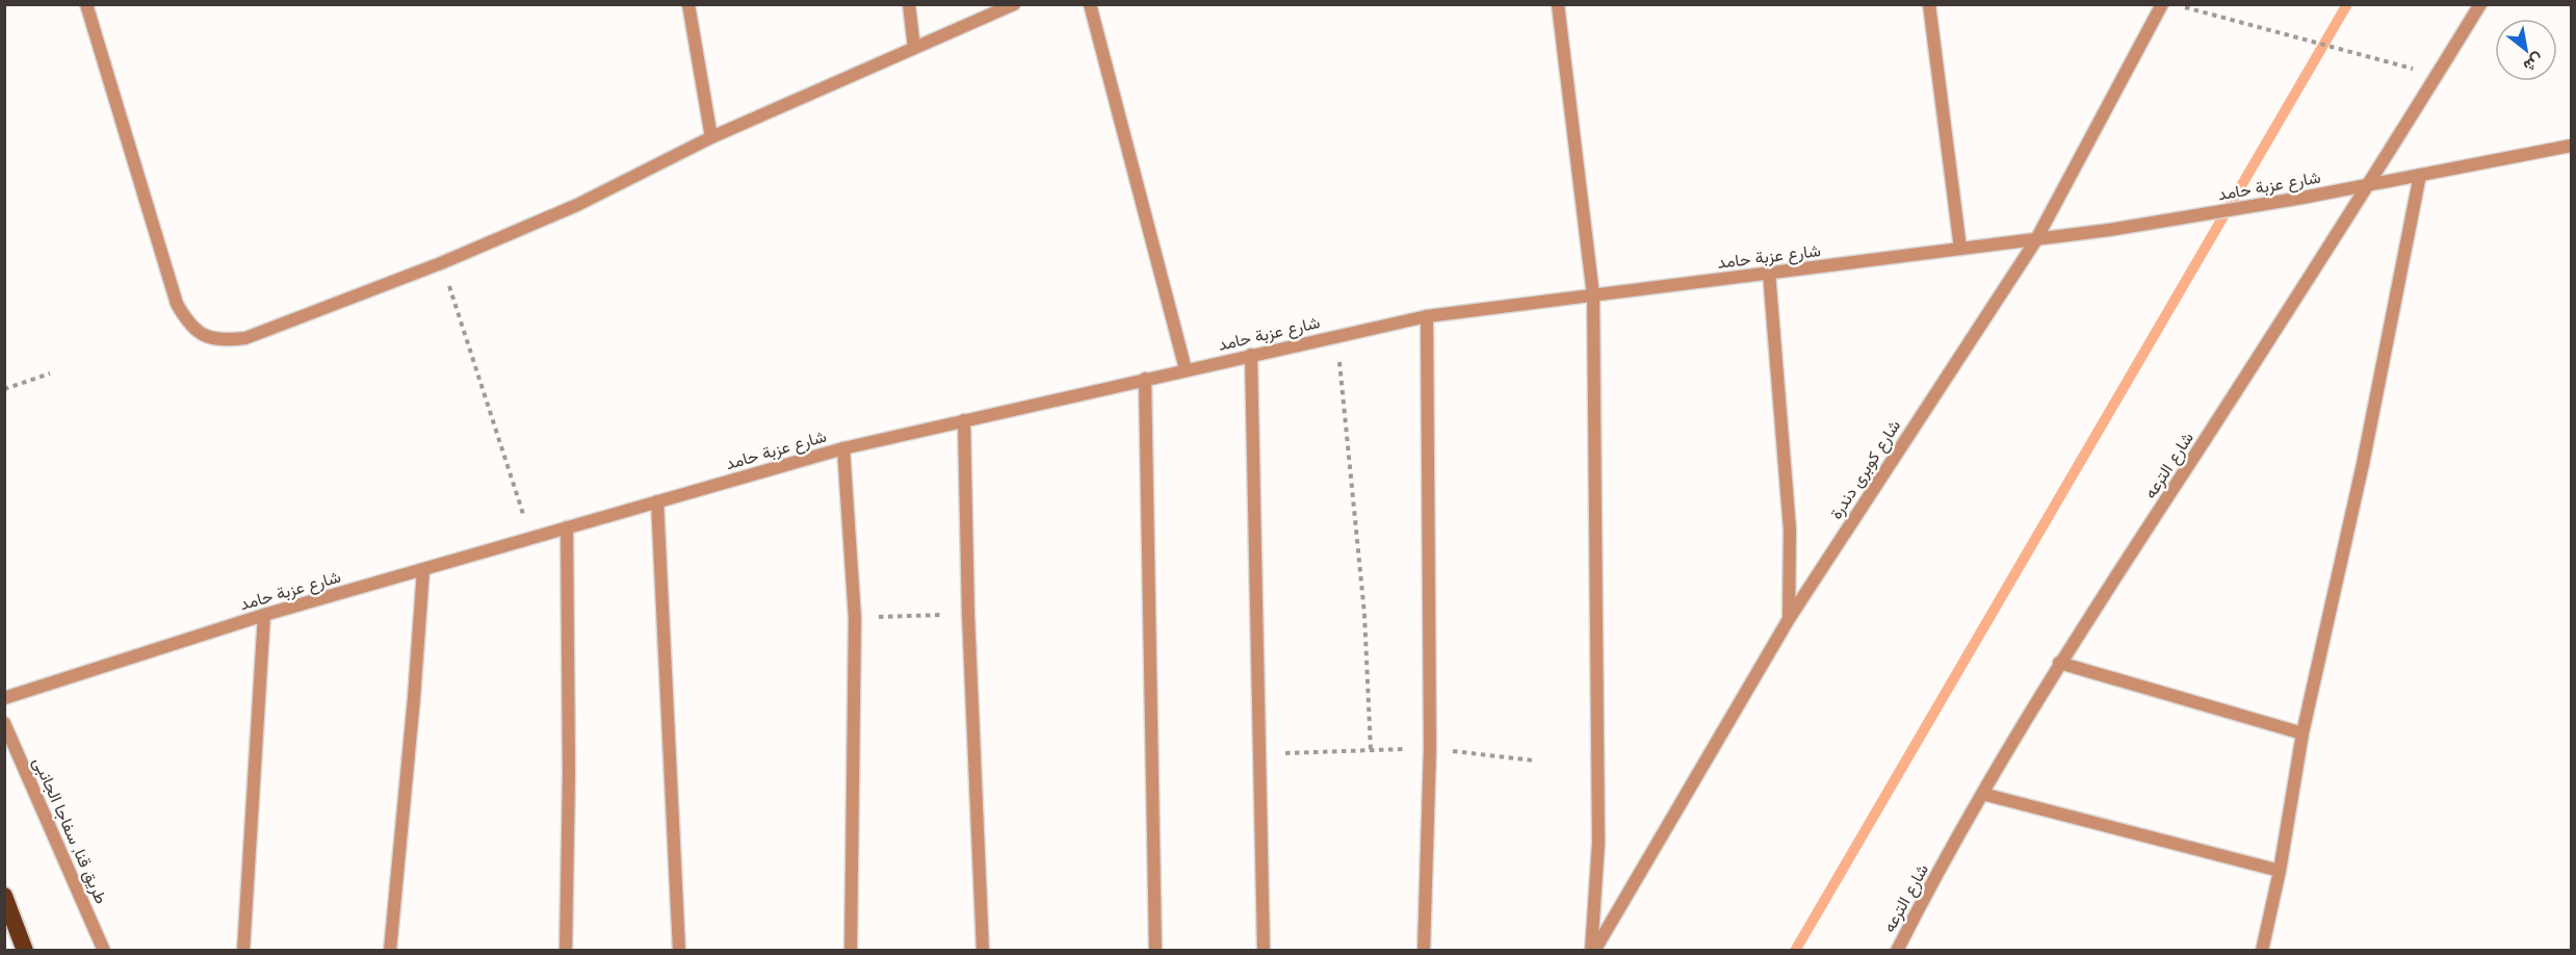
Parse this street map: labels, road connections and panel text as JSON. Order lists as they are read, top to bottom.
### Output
{
  "streets": {
    "street": [
      "شارع عزبة حامد",
      "شارع الترعه",
      "شارع كوبرى دندرة",
      "طريق قنا, سفاجا الجانبى"
    ]
  },
  "crossings": [
    ["شارع عزبة حامد", "شارع الترعه"],
    ["شارع عزبة حامد", "شارع كوبرى دندرة"]
  ],
  "north": "bottom right"
}
